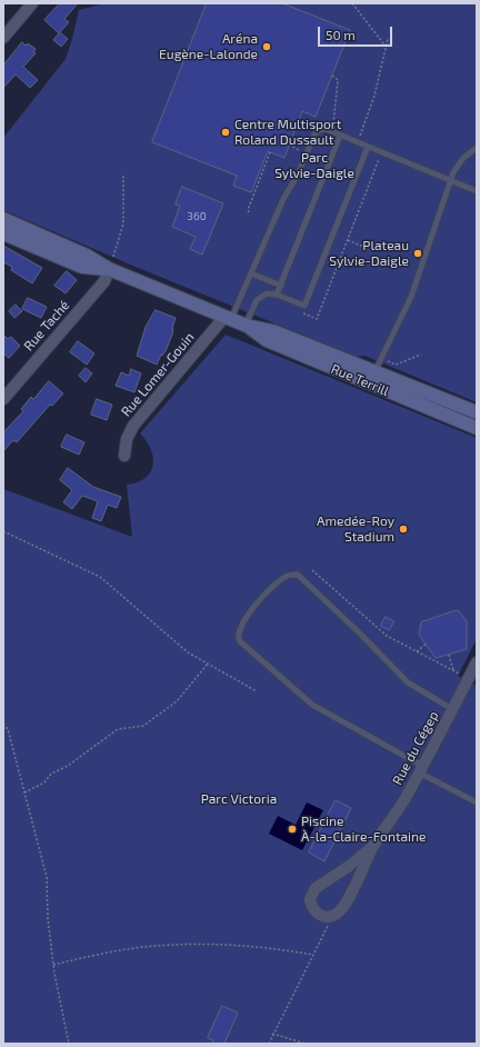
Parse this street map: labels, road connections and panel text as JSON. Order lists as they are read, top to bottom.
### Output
{
  "streets": {
    "street": [
      "Rue Taché",
      "Rue Lomer-Gouin",
      "Rue Terrill",
      "Rue du Cégep"
    ]
  },
  "crossings": [
    ["Rue Taché", "Rue Terrill"],
    ["Rue Lomer-Gouin", "Rue Terrill"]
  ],
  "parks": ["Parc Sylvie-Daigle", "Parc Victoria"],
  "places": [
    "Aréna Eugène-Lalonde",
    "Centre Multisport Roland Dussault",
    "Plateau Sylvie-Daigle",
    "Amedée-Roy Stadium",
    "Piscine À-la-Claire-Fontaine"
  ],
  "house_numbers": ["360"],
  "scale_bar": "50 m"
}
